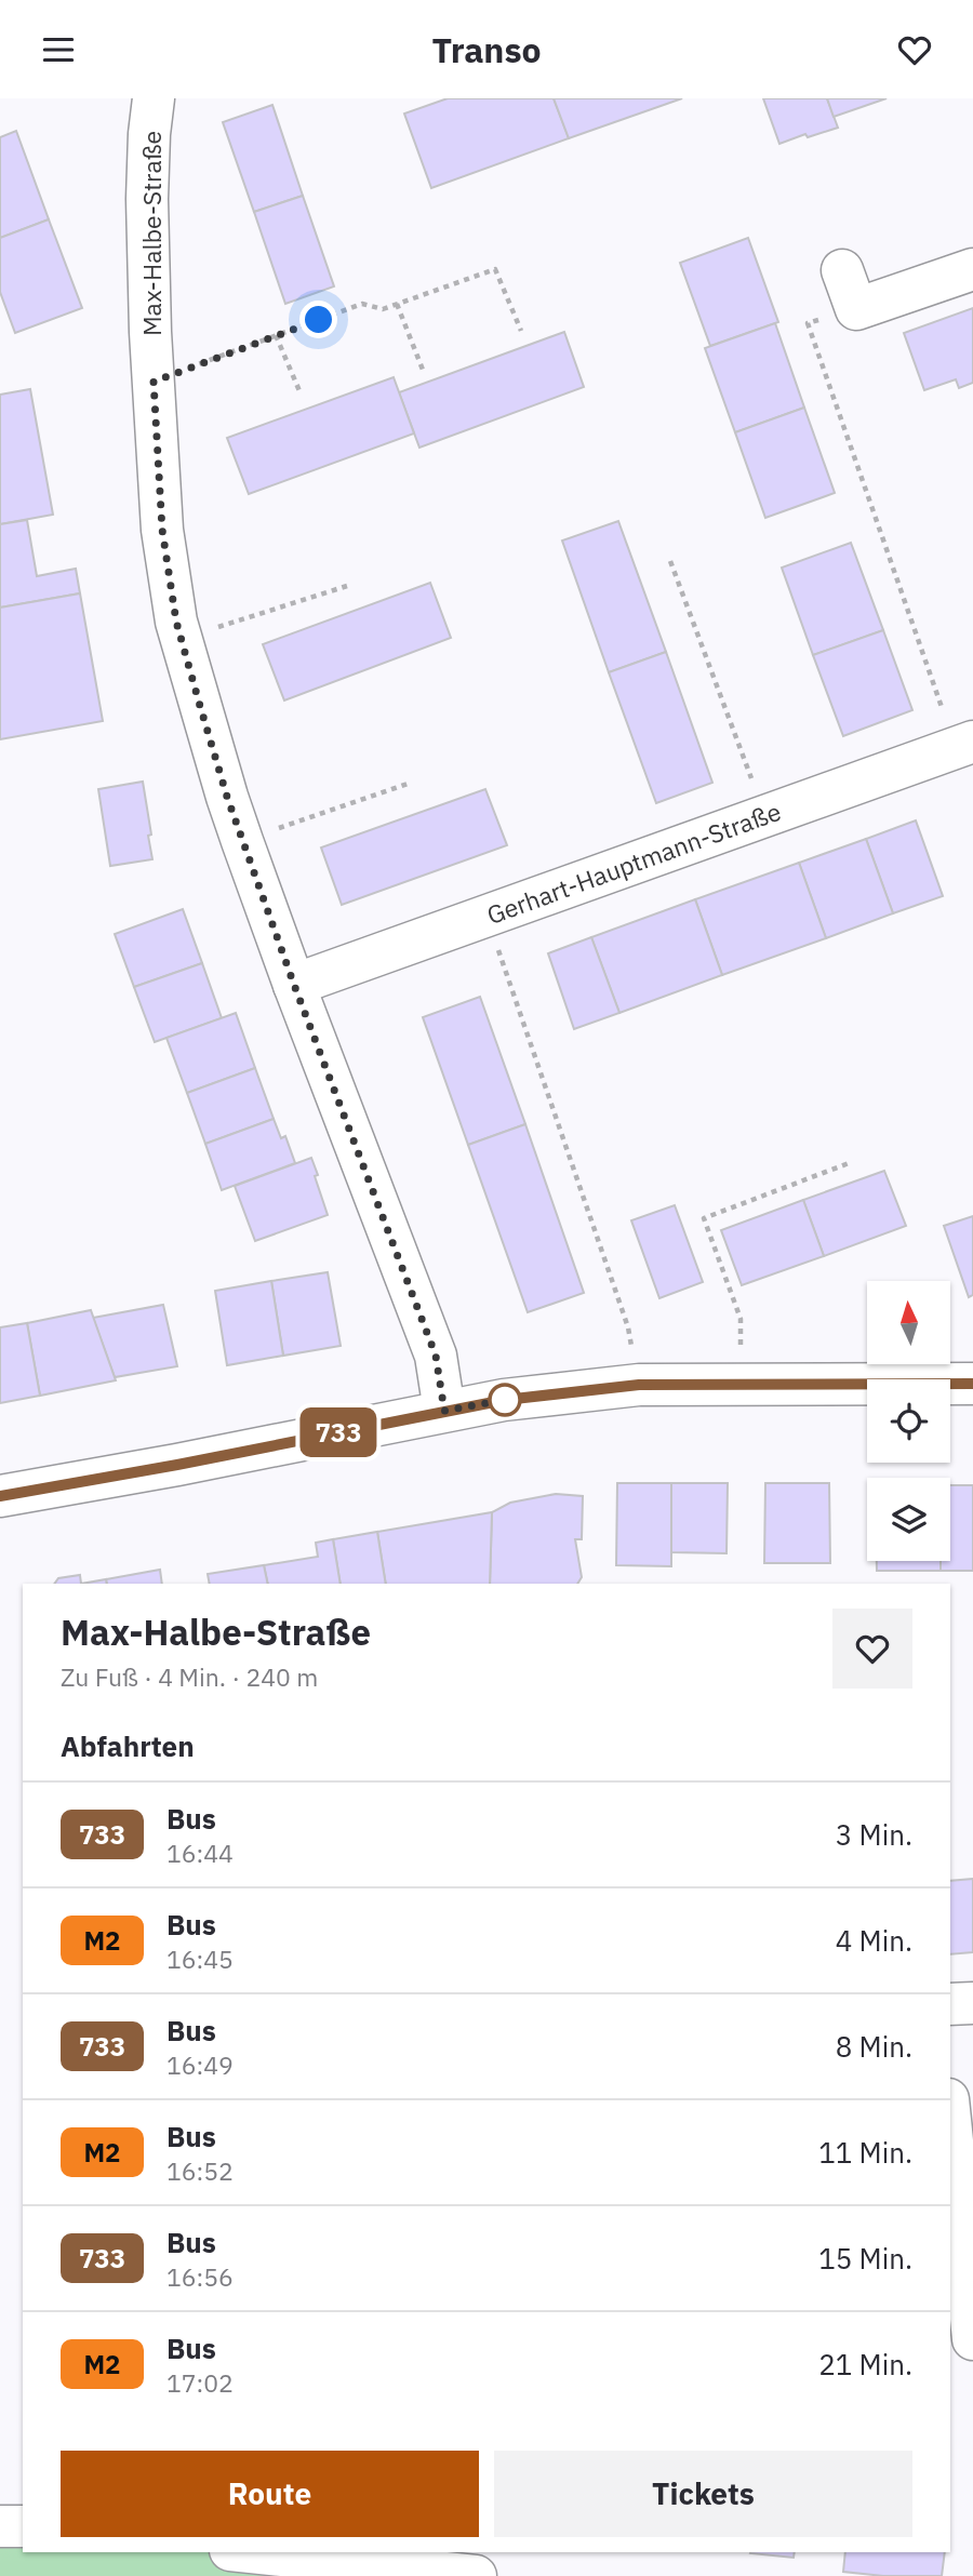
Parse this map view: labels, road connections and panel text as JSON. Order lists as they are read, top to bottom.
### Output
{
  "streets": {
    "street": ["Max-Halbe-Straße", "Gerhart-Hauptmann-Straße"]
  },
  "crossings": [
    ["Max-Halbe-Straße", "Gerhart-Hauptmann-Straße"]
  ],
  "lines": ["bus line 733"],
  "north": "top",
  "page": {
    "header": "Transo",
    "on_map": "733",
    "heading": [
      ["Max-Halbe-Straße", "Zu Fuß · 4 Min. · 240 m"],
      "Abfahrten"
    ],
    "list": [
      {
        "mark": "733",
        "name": "Bus",
        "note": "16:44",
        "value": "3 Min."
      },
      {
        "mark": "M2",
        "name": "Bus",
        "note": "16:45",
        "value": "4 Min."
      },
      {
        "mark": "733",
        "name": "Bus",
        "note": "16:49",
        "value": "8 Min."
      },
      {
        "mark": "M2",
        "name": "Bus",
        "note": "16:52",
        "value": "11 Min."
      },
      {
        "mark": "733",
        "name": "Bus",
        "note": "16:56",
        "value": "15 Min."
      },
      {
        "mark": "M2",
        "name": "Bus",
        "note": "17:02",
        "value": "21 Min."
      }
    ],
    "buttons": ["Route", "Tickets"]
  }
}
